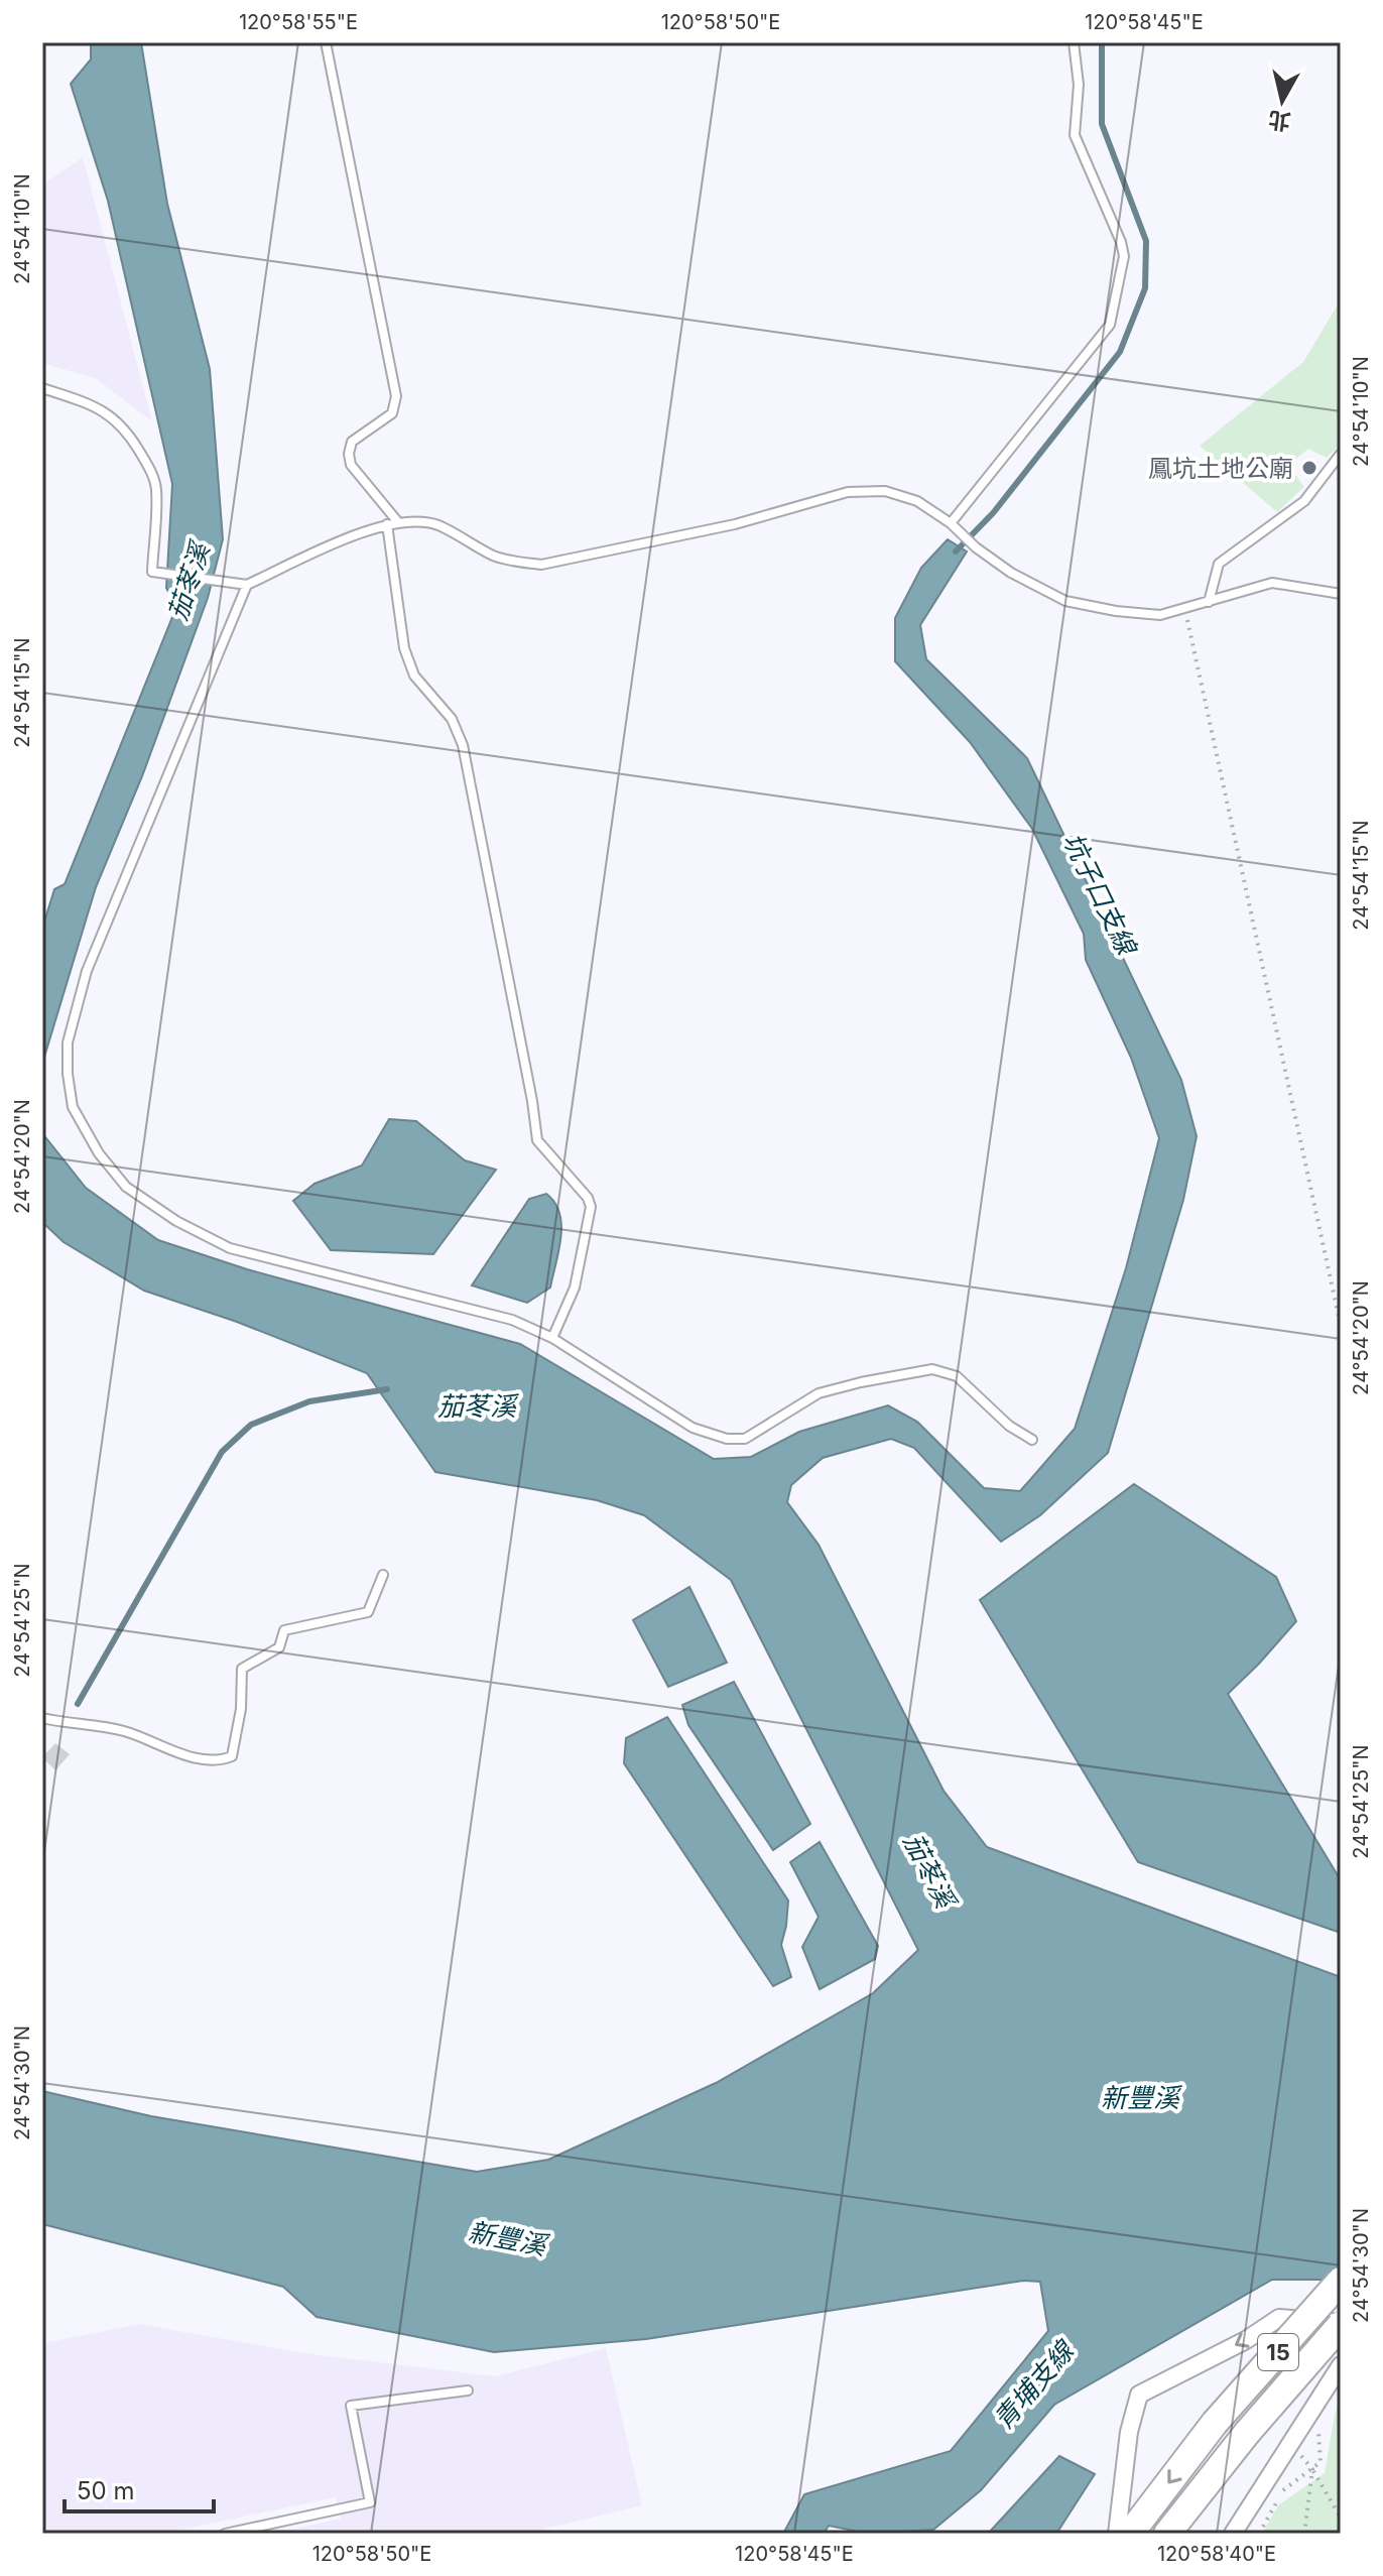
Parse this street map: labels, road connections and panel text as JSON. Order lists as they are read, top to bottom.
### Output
{
  "streets": {
    "main road": ["15"]
  },
  "water": [
    "茄苳溪",
    "坑子口支線",
    "新豐溪",
    "青埔支線"
  ],
  "places": ["鳳坑土地公廟"],
  "scale_bar": "50 m",
  "north": "bottom",
  "coordinates": [
    "120°58'55\"E",
    "120°58'50\"E",
    "120°58'45\"E",
    "24°54'10\"N",
    "24°54'15\"N",
    "24°54'20\"N",
    "24°54'25\"N",
    "24°54'30\"N",
    "120°58'40\"E"
  ]
}
